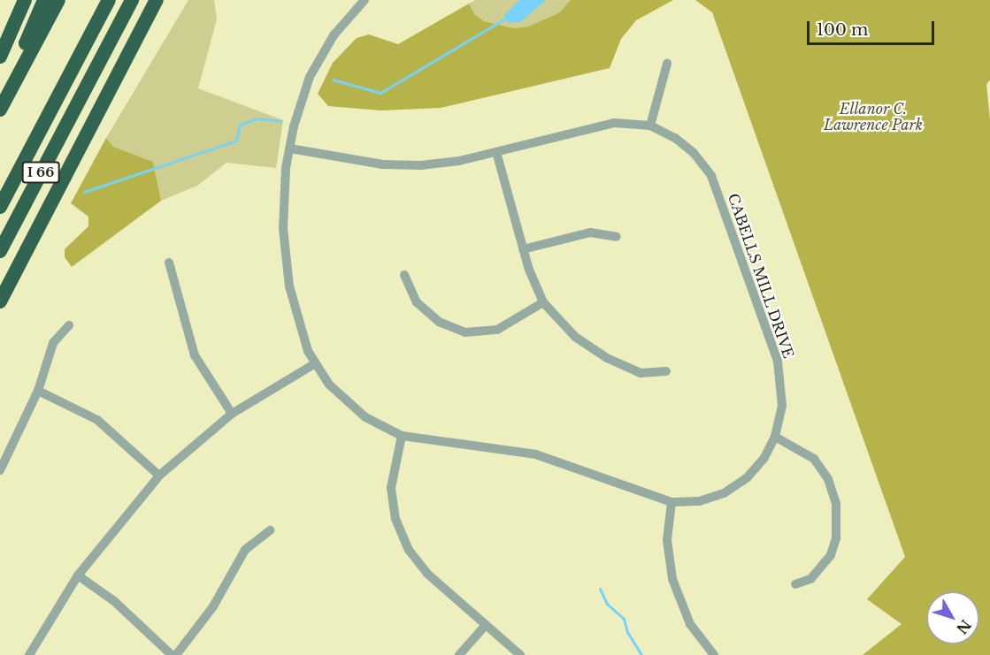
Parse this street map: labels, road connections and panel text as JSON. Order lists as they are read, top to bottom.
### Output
{
  "streets": {
    "highway": ["I 66"],
    "street": ["CABELLS MILL DRIVE"]
  },
  "parks": ["Ellanor C. Lawrence Park"],
  "scale_bar": "100 m",
  "north": "bottom right"
}
